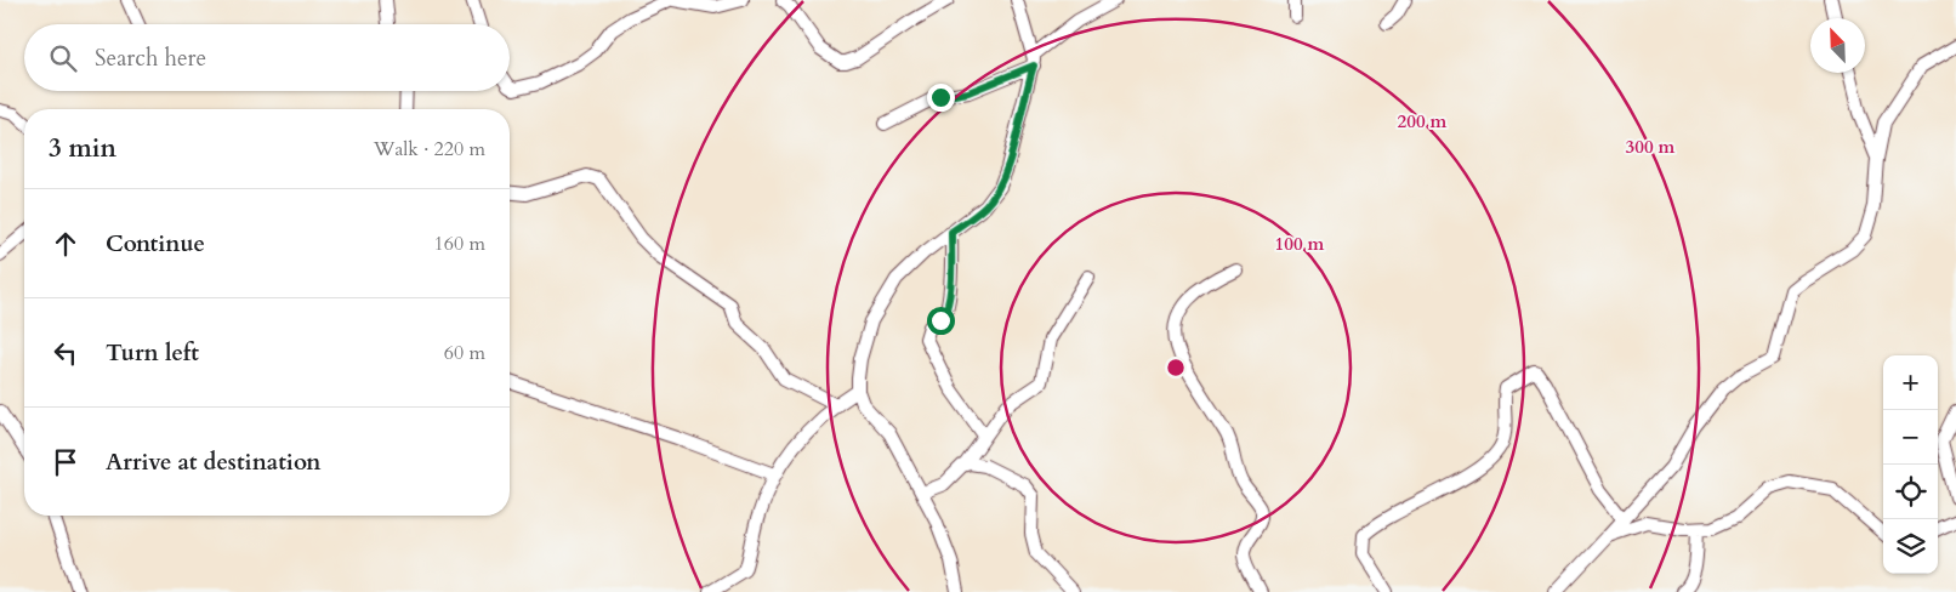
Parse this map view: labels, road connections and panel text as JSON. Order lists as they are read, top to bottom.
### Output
{
  "north": "top left",
  "page": {
    "search": "Search here",
    "heading": ["3 min", "Walk · 220 m"],
    "list": [
      ["Continue", "160 m"],
      ["Turn left", "60 m"],
      "Arrive at destination"
    ],
    "map_buttons": ["+", "−"]
  },
  "rings": ["200 m", "300 m", "100 m"]
}
